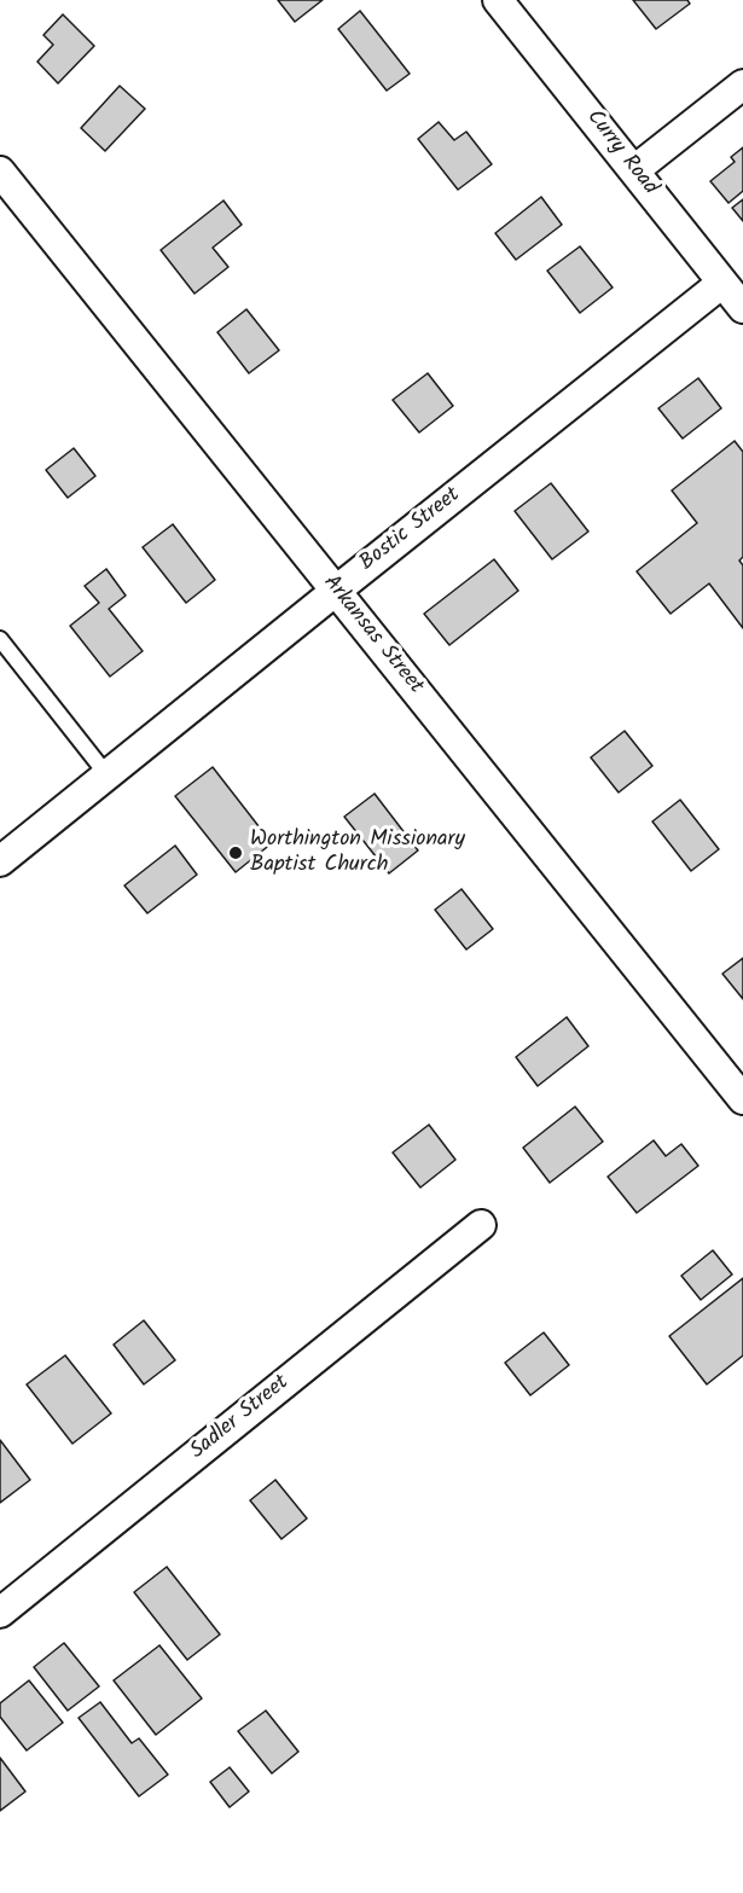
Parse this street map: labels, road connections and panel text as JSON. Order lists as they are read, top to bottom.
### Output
{
  "streets": {
    "street": [
      "Curry Road",
      "Bostic Street",
      "Arkansas Street",
      "Sadler Street"
    ]
  },
  "crossings": [
    ["Curry Road", "Bostic Street"],
    ["Bostic Street", "Arkansas Street"]
  ],
  "places": ["Worthington Missionary Baptist Church"]
}
